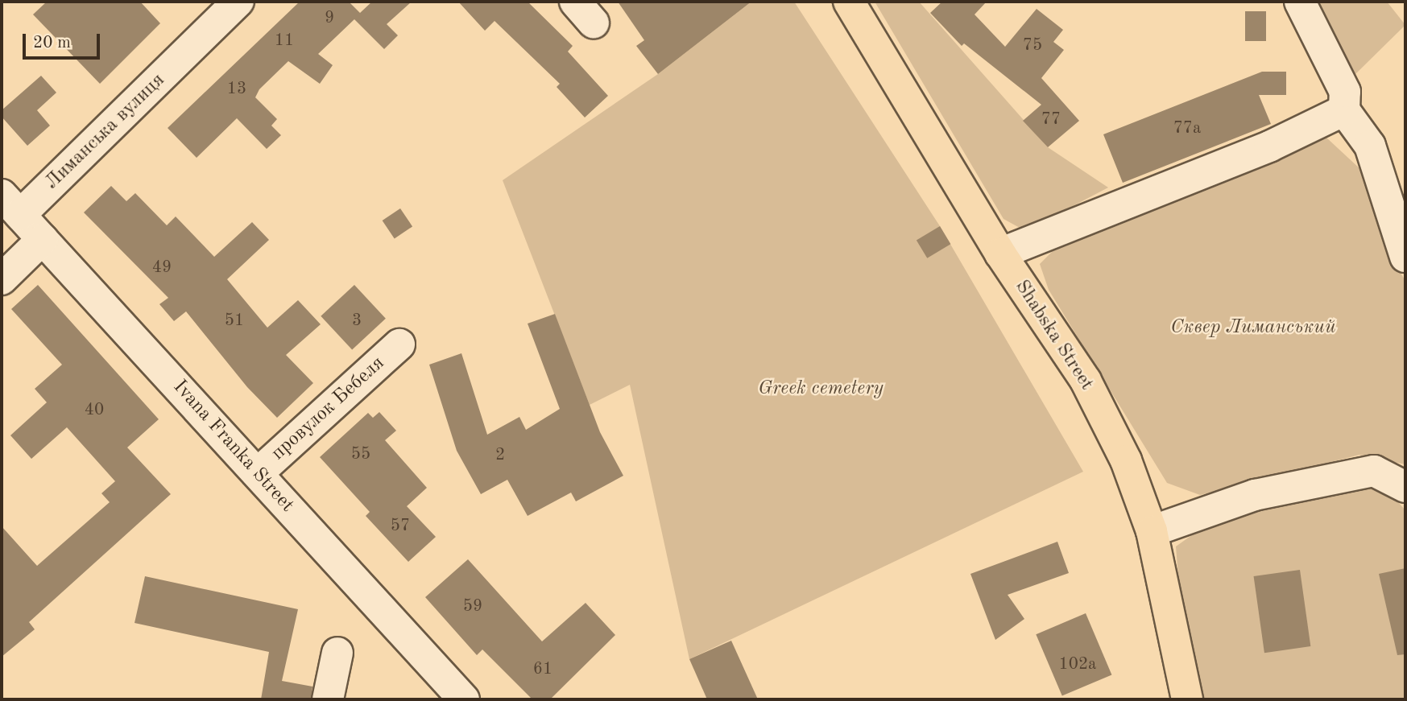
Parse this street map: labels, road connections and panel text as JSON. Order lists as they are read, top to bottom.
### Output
{
  "streets": {
    "main road": ["Shabska Street"],
    "street": ["Лиманська вулиця", "провулок Бебеля", "Ivana Franka Street"]
  },
  "crossings": [
    ["Лиманська вулиця", "Ivana Franka Street"],
    ["провулок Бебеля", "Ivana Franka Street"]
  ],
  "parks": ["Сквер Лиманський", "Greek cemetery"],
  "house_numbers": [
    "9",
    "11",
    "75",
    "13",
    "77",
    "77а",
    "49",
    "51",
    "3",
    "40",
    "55",
    "2",
    "57",
    "59",
    "102а",
    "61"
  ],
  "scale_bar": "20 m"
}
